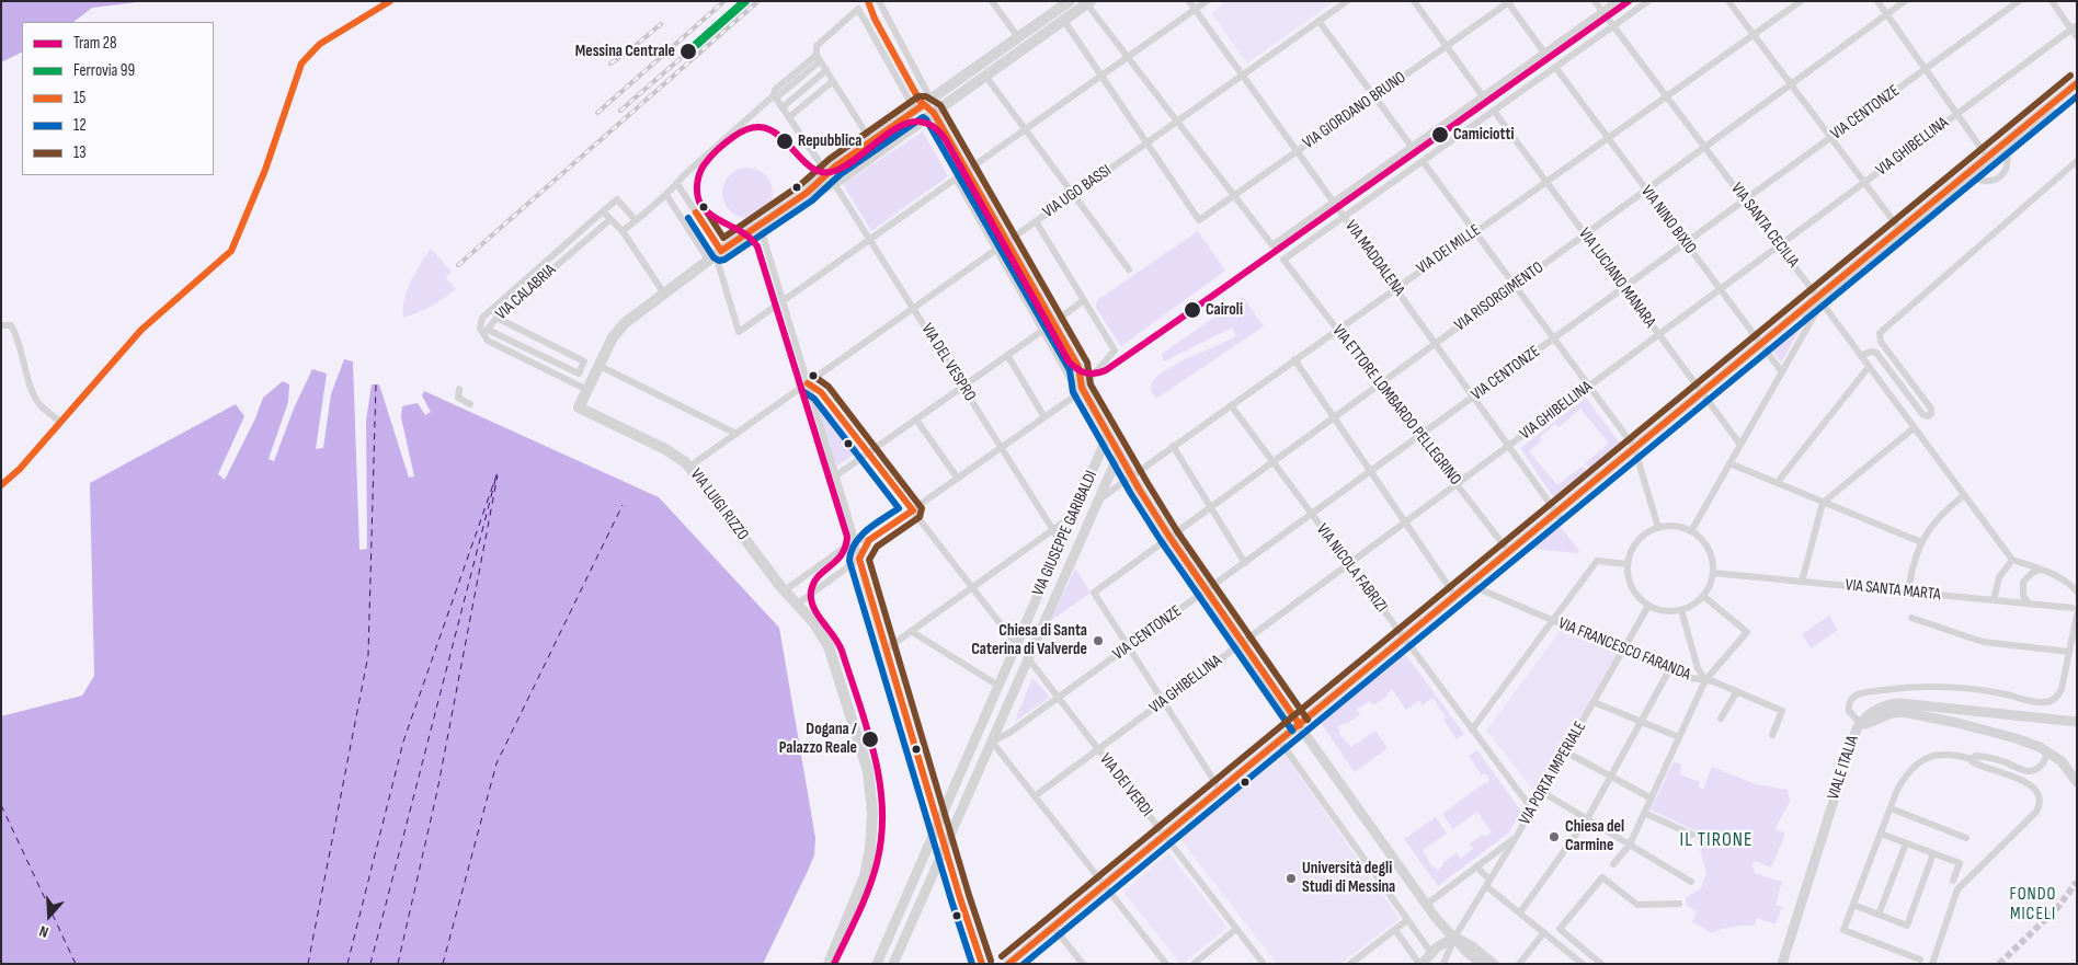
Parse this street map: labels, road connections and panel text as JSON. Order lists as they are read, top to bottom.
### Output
{
  "streets": {
    "main road": ["VIA LUIGI RIZZO", "VIA GIUSEPPE GARIBALDI", "VIALE ITALIA"],
    "street": [
      "VIA GIORDANO BRUNO",
      "VIA CENTONZE",
      "VIA GHIBELLINA",
      "VIA UGO BASSI",
      "VIA NINO BIXIO",
      "VIA SANTA CECILIA",
      "VIA DEI MILLE",
      "VIA MADDALENA",
      "VIA LUCIANO MANARA",
      "VIA CALABRIA",
      "VIA RISORGIMENTO",
      "VIA DEL VESPRO",
      "VIA ETTORE LOMBARDO PELLEGRINO",
      "VIA NICOLA FABRIZI",
      "VIA SANTA MARTA",
      "VIA FRANCESCO FARANDA",
      "VIA PORTA IMPERIALE",
      "VIA DEI VERDI"
    ]
  },
  "crossings": [
    ["VIA GIORDANO BRUNO", "VIA UGO BASSI"],
    ["VIA GIORDANO BRUNO", "VIA MADDALENA"],
    ["VIA CENTONZE", "VIA NINO BIXIO"],
    ["VIA CENTONZE", "VIA SANTA CECILIA"],
    ["VIA CENTONZE", "VIA MADDALENA"],
    ["VIA CENTONZE", "VIA LUCIANO MANARA"],
    ["VIA CENTONZE", "VIA RISORGIMENTO"],
    ["VIA CENTONZE", "VIA ETTORE LOMBARDO PELLEGRINO"],
    ["VIA CENTONZE", "VIA GIUSEPPE GARIBALDI"],
    ["VIA CENTONZE", "VIA NICOLA FABRIZI"],
    ["VIA CENTONZE", "VIA DEI VERDI"],
    ["VIA GHIBELLINA", "VIA NINO BIXIO"],
    ["VIA GHIBELLINA", "VIA SANTA CECILIA"],
    ["VIA GHIBELLINA", "VIA MADDALENA"],
    ["VIA GHIBELLINA", "VIA LUCIANO MANARA"],
    ["VIA GHIBELLINA", "VIA ETTORE LOMBARDO PELLEGRINO"],
    ["VIA GHIBELLINA", "VIA NICOLA FABRIZI"],
    ["VIA GHIBELLINA", "VIA DEI VERDI"],
    ["VIA UGO BASSI", "VIA MADDALENA"],
    ["VIA UGO BASSI", "VIA DEL VESPRO"],
    ["VIA UGO BASSI", "VIA LUIGI RIZZO"],
    ["VIA NINO BIXIO", "VIA DEI MILLE"],
    ["VIA NINO BIXIO", "VIA RISORGIMENTO"],
    ["VIA SANTA CECILIA", "VIA DEI MILLE"],
    ["VIA SANTA CECILIA", "VIA RISORGIMENTO"],
    ["VIA DEI MILLE", "VIA MADDALENA"],
    ["VIA DEI MILLE", "VIA LUCIANO MANARA"],
    ["VIA DEI MILLE", "VIA ETTORE LOMBARDO PELLEGRINO"],
    ["VIA DEI MILLE", "VIA GIUSEPPE GARIBALDI"],
    ["VIA DEI MILLE", "VIA NICOLA FABRIZI"],
    ["VIA MADDALENA", "VIA RISORGIMENTO"],
    ["VIA MADDALENA", "VIA ETTORE LOMBARDO PELLEGRINO"],
    ["VIA LUCIANO MANARA", "VIA RISORGIMENTO"],
    ["VIA RISORGIMENTO", "VIA ETTORE LOMBARDO PELLEGRINO"],
    ["VIA RISORGIMENTO", "VIA NICOLA FABRIZI"],
    ["VIA DEL VESPRO", "VIA GIUSEPPE GARIBALDI"],
    ["VIA GIUSEPPE GARIBALDI", "VIA DEI VERDI"],
    ["VIA NICOLA FABRIZI", "VIA PORTA IMPERIALE"],
    ["VIA SANTA MARTA", "VIA PORTA IMPERIALE"],
    ["VIA FRANCESCO FARANDA", "VIA PORTA IMPERIALE"]
  ],
  "districts": ["IL TIRONE", "FONDO MICELI"],
  "places": [
    "Messina Centrale",
    "Camiciotti",
    "Repubblica",
    "Cairoli",
    "Chiesa di Santa Caterina di Valverde",
    "Dogana / Palazzo Reale",
    "Chiesa del Carmine",
    "Università degli Studi di Messina"
  ],
  "lines": [
    "tram line 28",
    "rail line 99",
    "transit line 15",
    "transit line 13",
    "transit line 12"
  ],
  "legend": [
    "Tram 28",
    "Ferrovia 99",
    "15",
    "12",
    "13"
  ],
  "north": "bottom"
}
